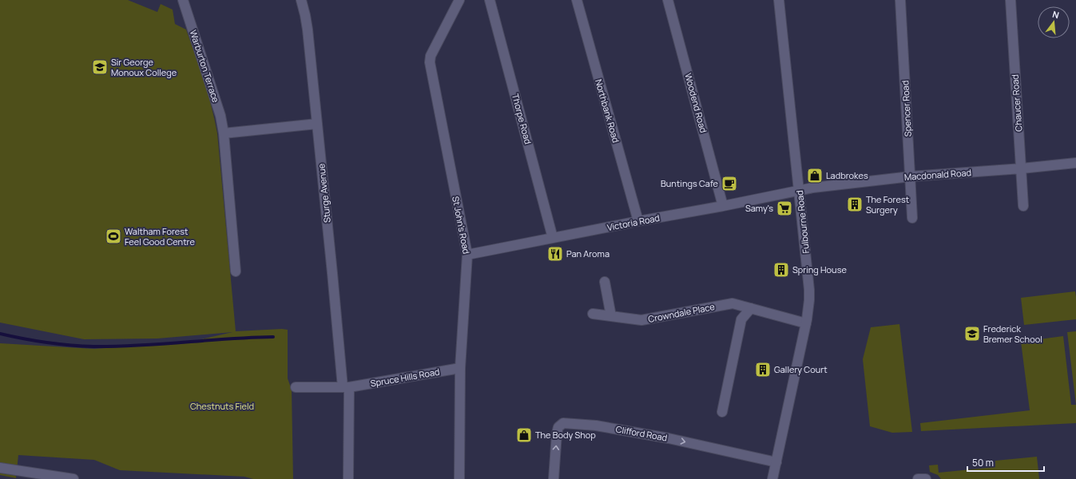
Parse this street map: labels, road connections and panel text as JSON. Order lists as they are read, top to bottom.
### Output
{
  "streets": {
    "street": [
      "Warburton Terrace",
      "Woodend Road",
      "Chaucer Road",
      "Spencer Road",
      "Northbank Road",
      "Thorpe Road",
      "Macdonald Road",
      "Sturge Avenue",
      "Fulbourne Road",
      "Victoria Road",
      "St John's Road",
      "Crowndale Place",
      "Spruce Hills Road",
      "Clifford Road"
    ]
  },
  "crossings": [
    ["Woodend Road", "Victoria Road"],
    ["Chaucer Road", "Macdonald Road"],
    ["Spencer Road", "Macdonald Road"],
    ["Northbank Road", "Victoria Road"],
    ["Thorpe Road", "Victoria Road"],
    ["Macdonald Road", "Fulbourne Road"],
    ["Macdonald Road", "Victoria Road"],
    ["Sturge Avenue", "Spruce Hills Road"],
    ["Fulbourne Road", "Victoria Road"],
    ["Fulbourne Road", "Crowndale Place"],
    ["Fulbourne Road", "Clifford Road"],
    ["Victoria Road", "St John's Road"],
    ["St John's Road", "Spruce Hills Road"]
  ],
  "one_way": ["Clifford Road"],
  "parks": ["Chestnuts Field"],
  "places": {
    "school or university": ["Sir George Monoux College", "Frederick Bremer School"],
    "shop": ["Ladbrokes", "The Body Shop"],
    "cafe": ["Buntings Cafe"],
    "building": ["The Forest Surgery", "Spring House", "Gallery Court"],
    "supermarket": ["Samy's"],
    "sports": ["Waltham Forest Feel Good Centre"],
    "restaurant": ["Pan Aroma"]
  },
  "scale_bar": "50 m",
  "north": "top"
}
